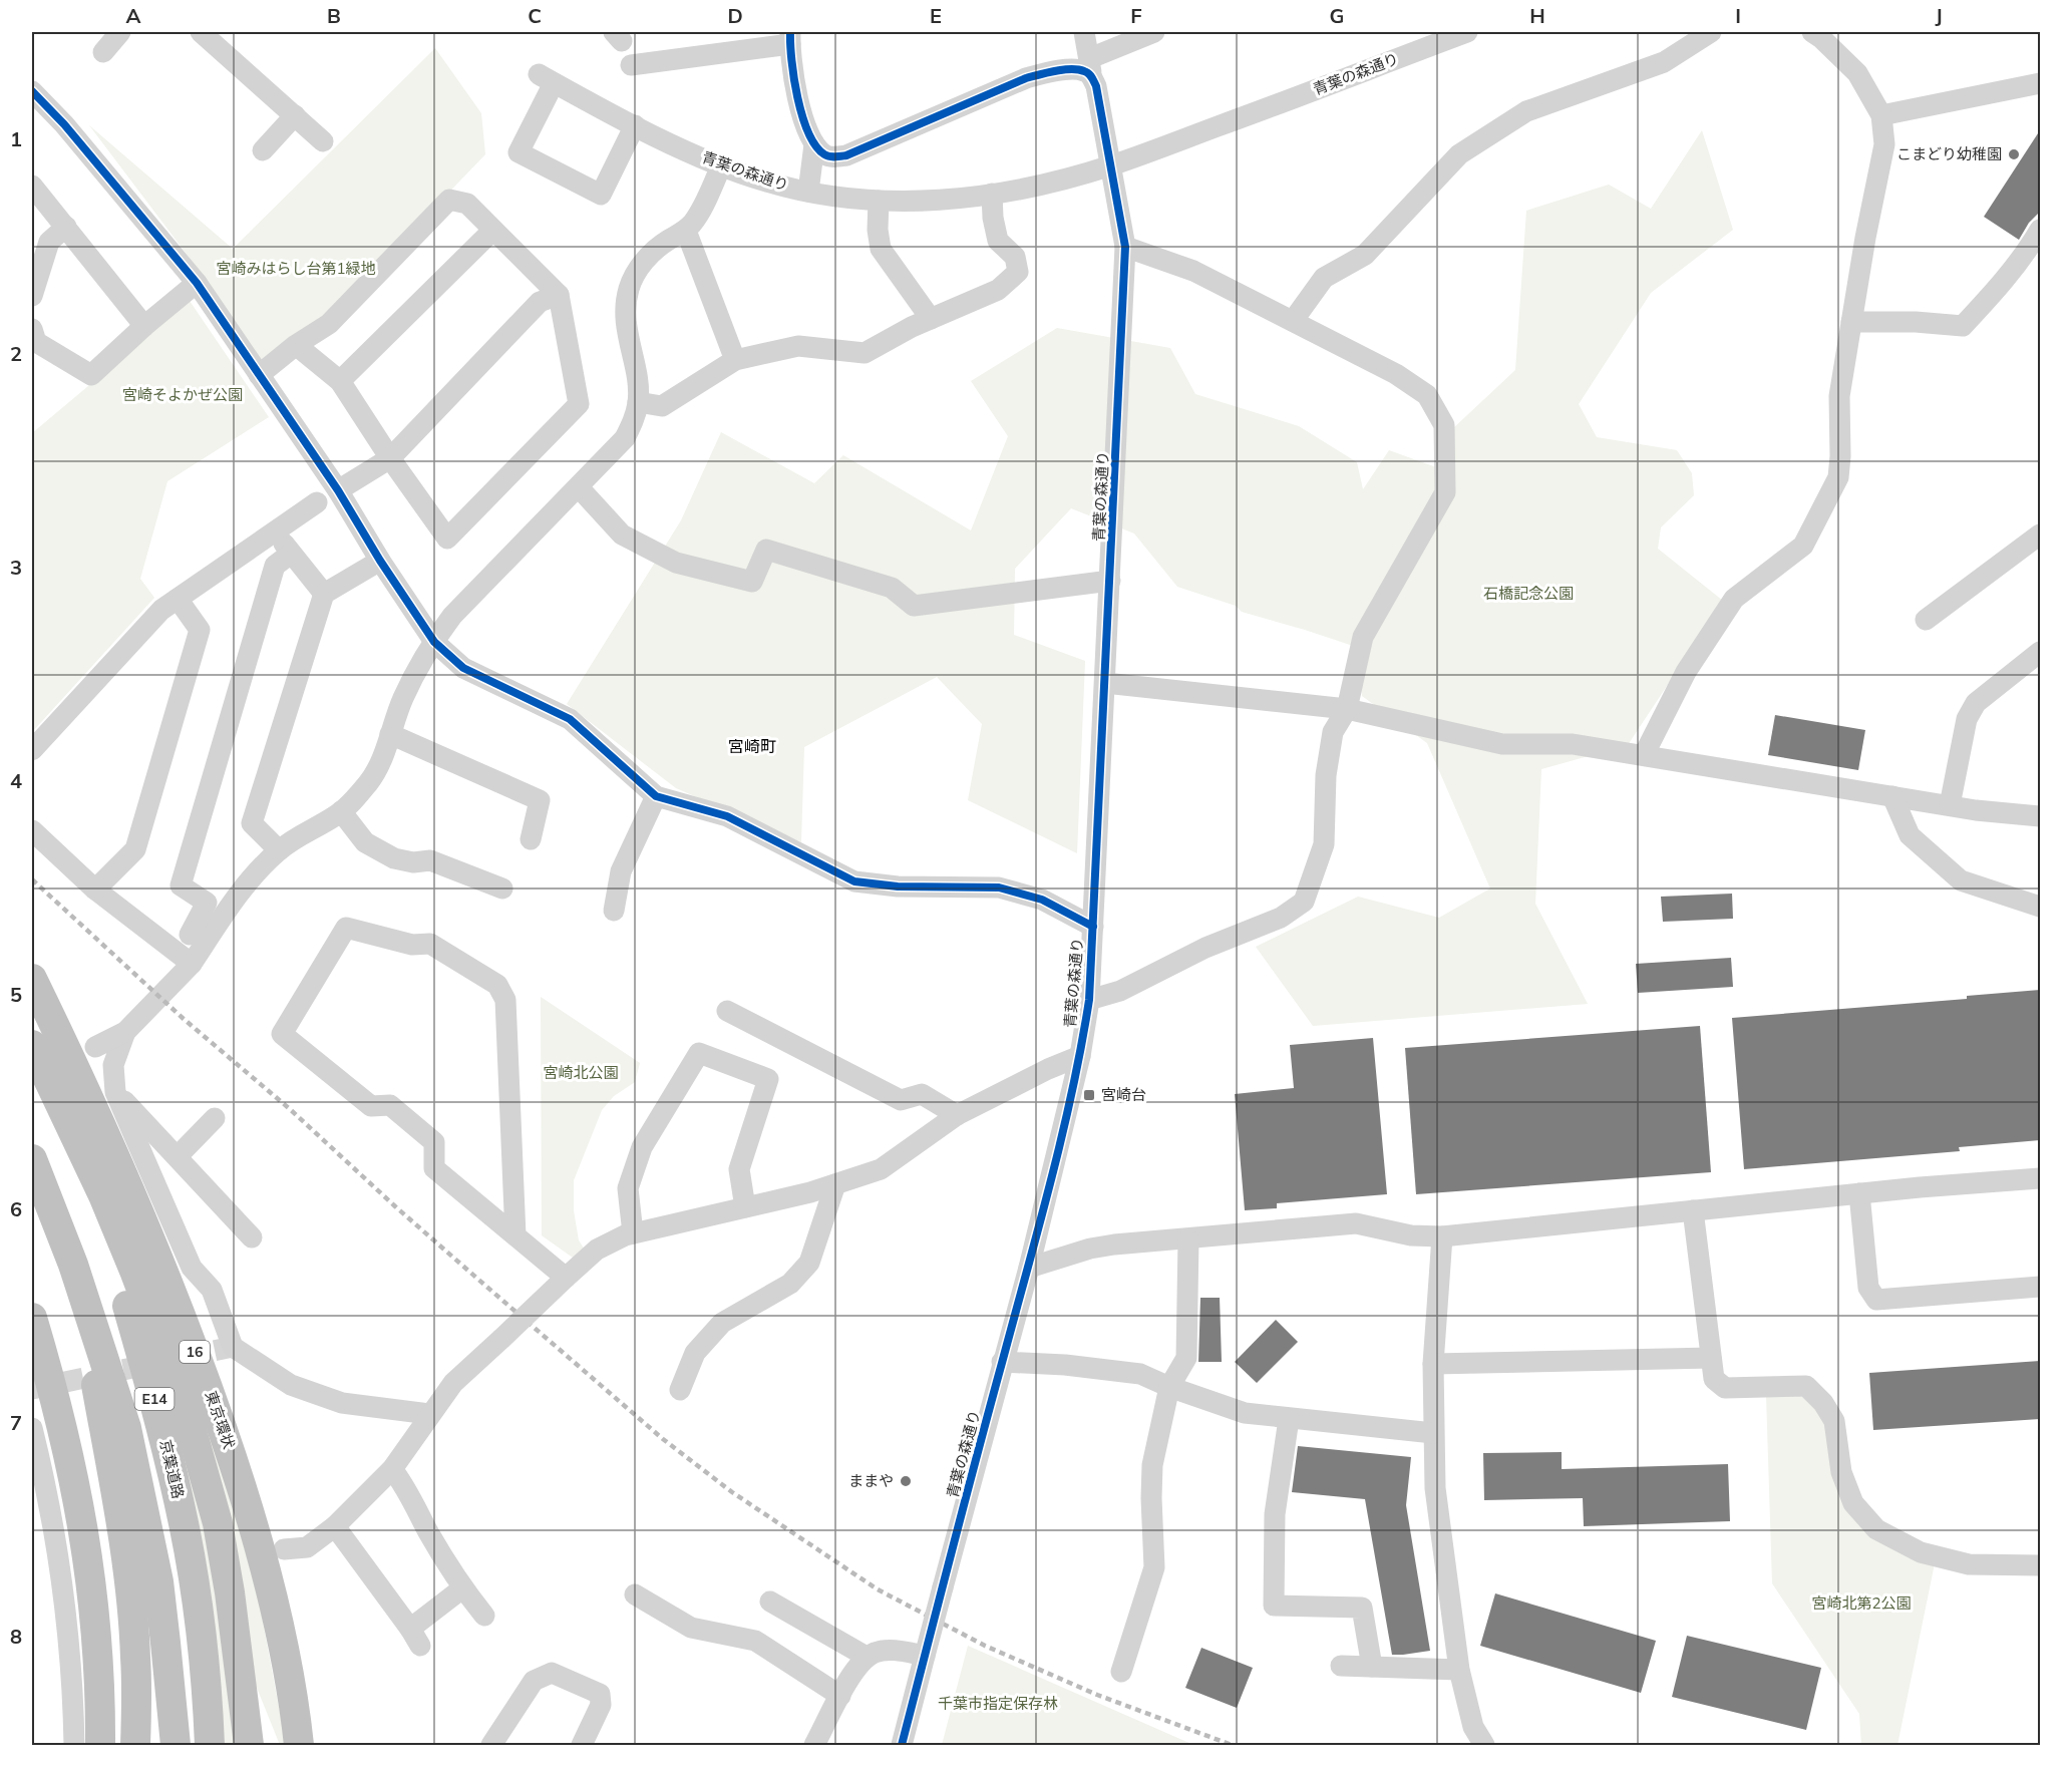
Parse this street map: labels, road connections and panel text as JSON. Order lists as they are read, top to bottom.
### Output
{
  "streets": {
    "highway": [
      "16",
      "E14",
      "東京環状",
      "京葉道路"
    ],
    "street": ["青葉の森通り"]
  },
  "districts": ["宮崎町"],
  "parks": [
    "宮崎みはらし台第1緑地",
    "宮崎そよかぜ公園",
    "石橋記念公園",
    "宮崎北公園",
    "宮崎北第2公園",
    "千葉市指定保存林"
  ],
  "places": {
    "other": ["こまどり幼稚園", "ままや"],
    "transit": ["宮崎台"]
  },
  "grid": {
    "columns": [
      "A",
      "B",
      "C",
      "D",
      "E",
      "F",
      "G",
      "H",
      "I",
      "J"
    ],
    "rows": [
      "1",
      "2",
      "3",
      "4",
      "5",
      "6",
      "7",
      "8"
    ]
  }
}
